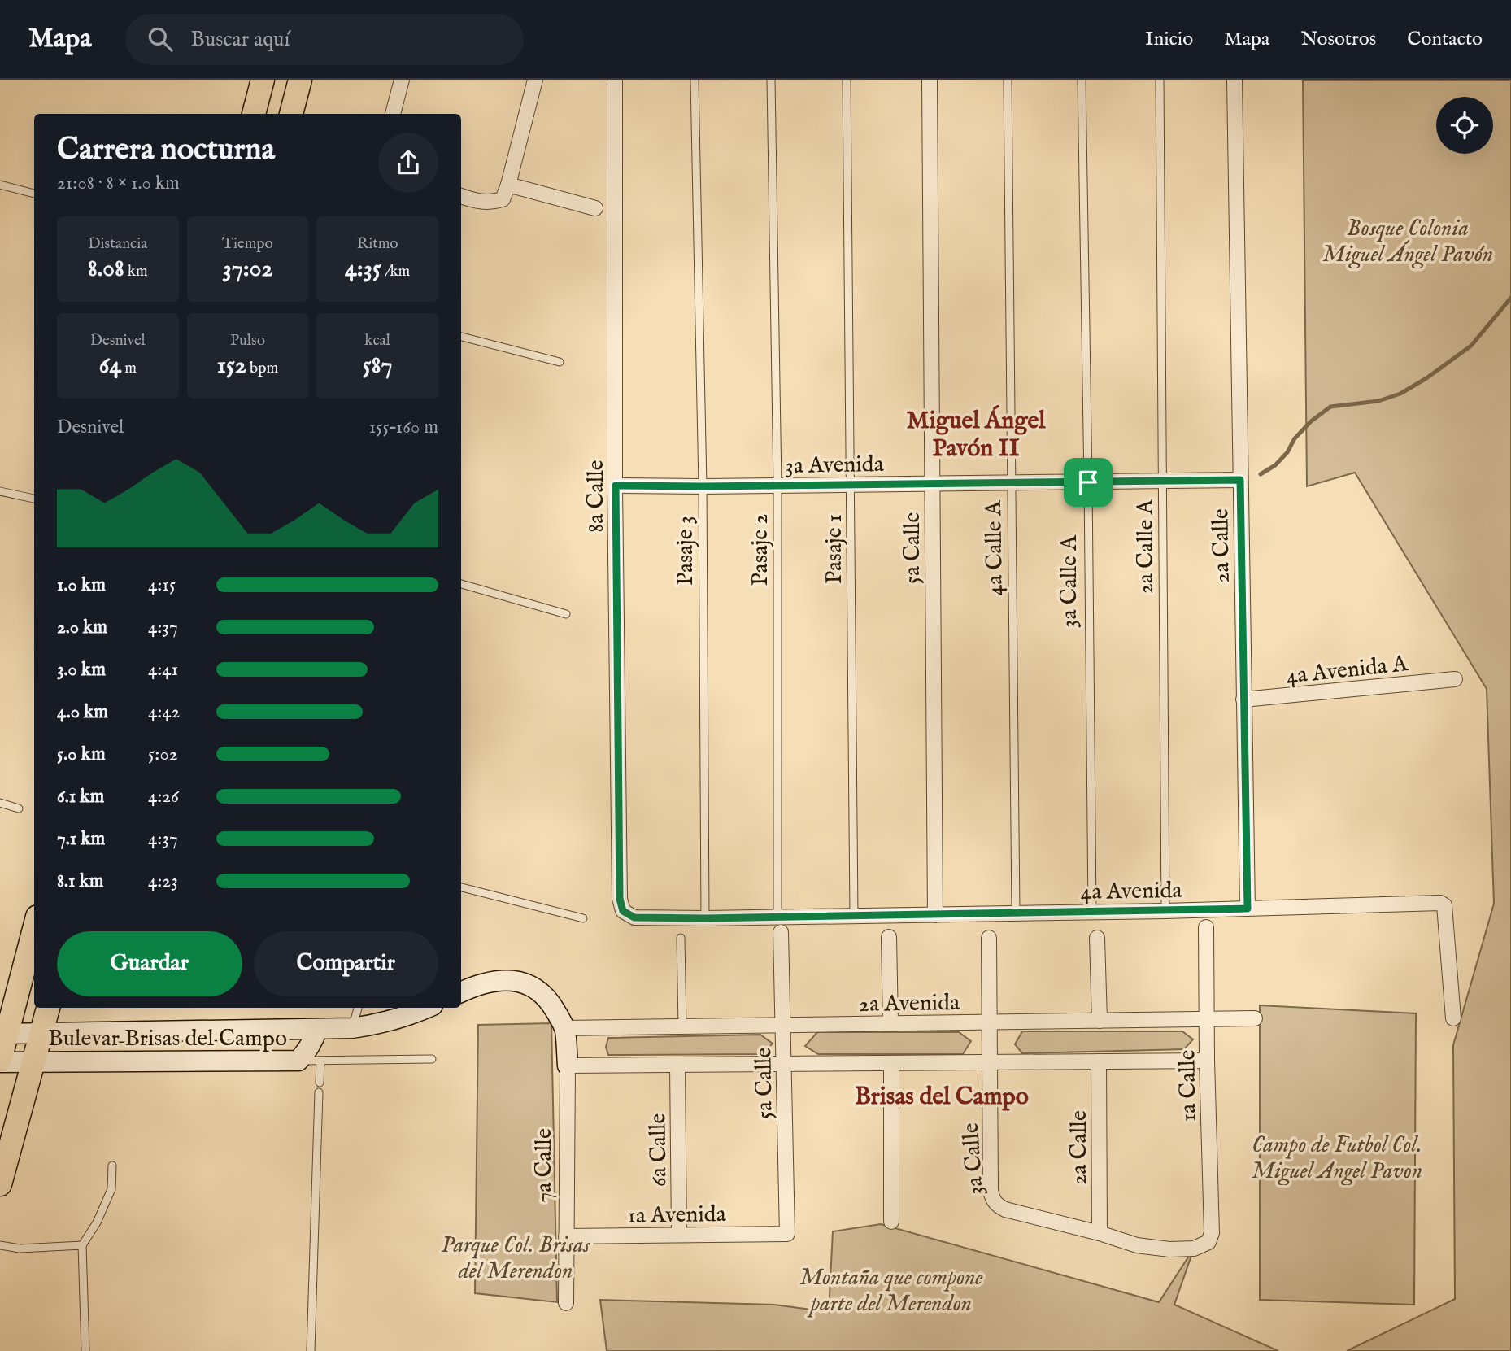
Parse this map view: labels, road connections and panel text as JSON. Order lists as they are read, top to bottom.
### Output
{
  "streets": {
    "street": [
      "3a Avenida",
      "8a Calle",
      "2a Calle",
      "5a Calle",
      "4a Avenida A",
      "4a Avenida",
      "2a Avenida",
      "Bulevar Brisas del Campo",
      "1a Calle",
      "6a Calle",
      "3a Calle",
      "7a Calle",
      "1a Avenida"
    ],
    "lane": [
      "2a Calle A",
      "4a Calle A",
      "Pasaje 1",
      "Pasaje 2",
      "Pasaje 3",
      "3a Calle A"
    ]
  },
  "crossings": [
    ["3a Avenida", "8a Calle"],
    ["3a Avenida", "2a Calle"],
    ["3a Avenida", "2a Calle A"],
    ["3a Avenida", "5a Calle"],
    ["3a Avenida", "4a Calle A"],
    ["3a Avenida", "Pasaje 1"],
    ["3a Avenida", "Pasaje 2"],
    ["3a Avenida", "Pasaje 3"],
    ["3a Avenida", "3a Calle A"],
    ["8a Calle", "4a Avenida"],
    ["2a Calle", "4a Avenida A"],
    ["2a Calle", "4a Avenida"],
    ["2a Calle", "1a Calle"],
    ["2a Calle", "3a Calle"],
    ["2a Calle A", "4a Avenida"],
    ["5a Calle", "4a Avenida"],
    ["5a Calle", "2a Avenida"],
    ["5a Calle", "1a Avenida"],
    ["4a Calle A", "4a Avenida"],
    ["Pasaje 1", "4a Avenida"],
    ["Pasaje 2", "4a Avenida"],
    ["Pasaje 3", "4a Avenida"],
    ["3a Calle A", "4a Avenida"],
    ["2a Avenida", "1a Calle"],
    ["2a Avenida", "3a Calle"],
    ["2a Avenida", "7a Calle"],
    ["1a Calle", "3a Calle"],
    ["6a Calle", "1a Avenida"],
    ["7a Calle", "1a Avenida"]
  ],
  "districts": ["Miguel Ángel Pavón II", "Brisas del Campo"],
  "parks": [
    "Bosque Colonia Miguel Ángel Pavón",
    "Campo de Futbol Col. Miguel Angel Pavon",
    "Parque Col. Brisas del Merendon",
    "Montaña que compone parte del Merendon"
  ],
  "page": {
    "header": "Mapa",
    "search": "Buscar aquí",
    "nav": [
      "Inicio",
      "Mapa",
      "Nosotros",
      "Contacto"
    ],
    "heading": ["Carrera nocturna", "21:08 · 8 × 1.0 km"],
    "stats": [
      ["Distancia", "8.08 km"],
      ["Tiempo", "37:02"],
      ["Ritmo", "4:35 /km"],
      ["Desnivel", "64 m"],
      ["Pulso", "152 bpm"],
      ["kcal", "587"]
    ],
    "chart": ["Desnivel", "155–160 m"],
    "list": [
      {
        "name": "1.0 km",
        "note": "4:15"
      },
      {
        "name": "2.0 km",
        "note": "4:37"
      },
      {
        "name": "3.0 km",
        "note": "4:41"
      },
      {
        "name": "4.0 km",
        "note": "4:42"
      },
      {
        "name": "5.0 km",
        "note": "5:02"
      },
      {
        "name": "6.1 km",
        "note": "4:26"
      },
      {
        "name": "7.1 km",
        "note": "4:37"
      },
      {
        "name": "8.1 km",
        "note": "4:23"
      }
    ],
    "buttons": ["Guardar", "Compartir"]
  }
}
